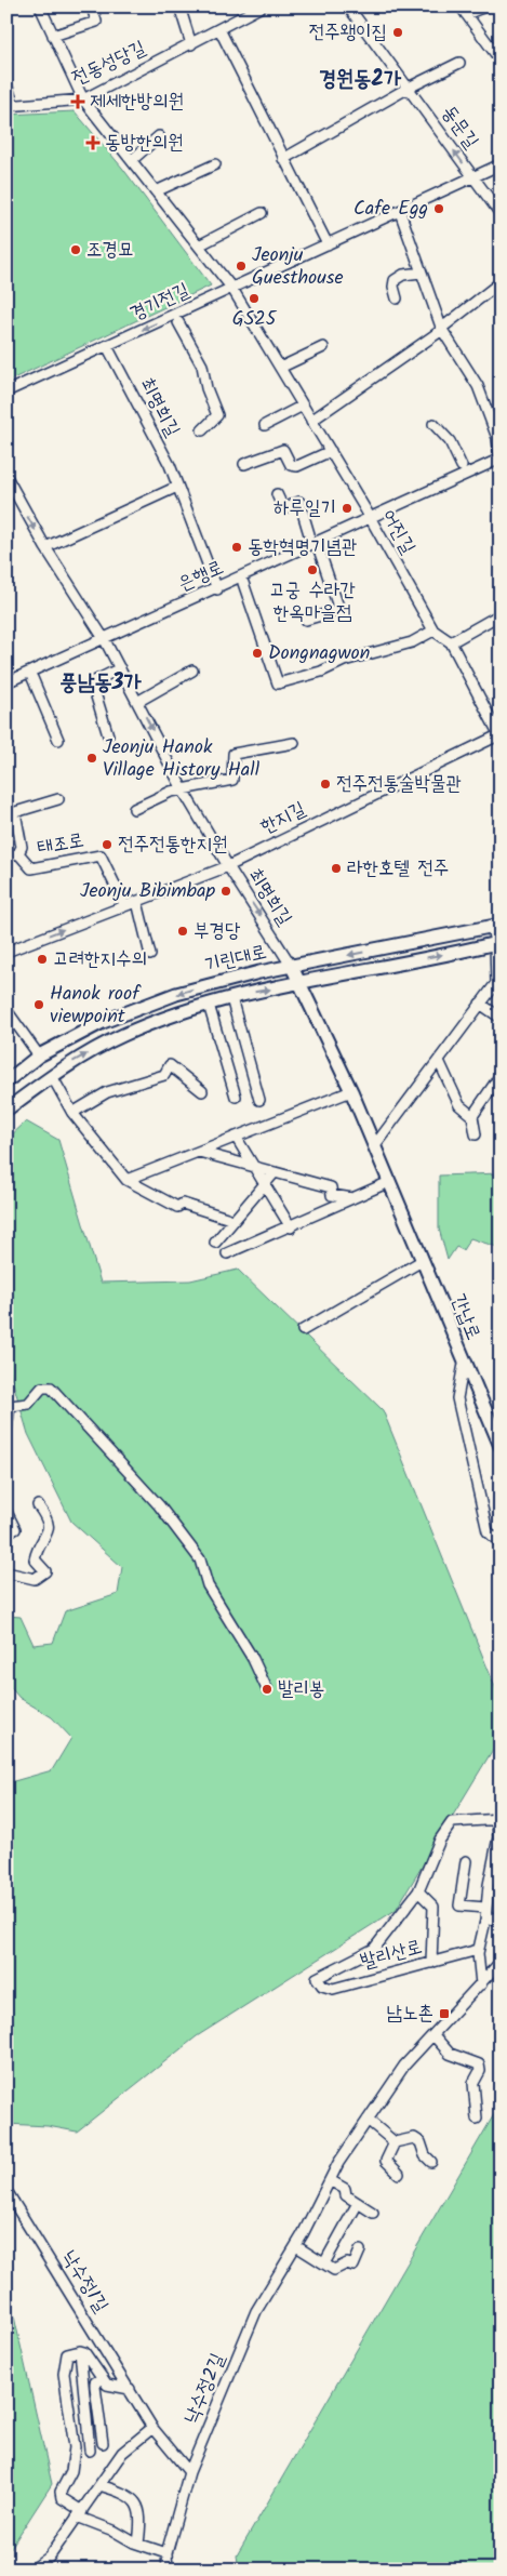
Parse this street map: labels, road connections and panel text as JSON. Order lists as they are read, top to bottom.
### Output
{
  "streets": {
    "street": [
      "전동성당길",
      "동문길",
      "경기전길",
      "최명희길",
      "어진길",
      "은행로",
      "한지길",
      "태조로",
      "기린대로",
      "간납로",
      "발리산로",
      "낙수정1길",
      "낙수정2길"
    ]
  },
  "crossings": [
    ["전동성당길", "어진길"],
    ["동문길", "경기전길"],
    ["경기전길", "최명희길"],
    ["경기전길", "어진길"],
    ["최명희길", "은행로"],
    ["최명희길", "한지길"],
    ["최명희길", "기린대로"],
    ["최명희길", "간납로"],
    ["어진길", "은행로"],
    ["어진길", "한지길"],
    ["기린대로", "간납로"],
    ["낙수정1길", "낙수정2길"]
  ],
  "one_way": ["동문길", "최명희길"],
  "districts": ["경원동2가", "풍남동3가"],
  "places": {
    "other": [
      "전주왱이집",
      "Cafe Egg",
      "조경묘",
      "Jeonju Guesthouse",
      "GS25",
      "하루일기",
      "동학혁명기념관",
      "고궁 수라간 한옥마을점",
      "Dongnagwon",
      "Jeonju Hanok Village History Hall",
      "전주전통술박물관",
      "전주전통한지원",
      "라한호텔 전주",
      "Jeonju Bibimbap",
      "부경당",
      "고려한지수의",
      "Hanok roof viewpoint",
      "발리봉"
    ],
    "health": ["제세한방의원", "동방한의원"],
    "transit": ["남노촌"]
  }
}
